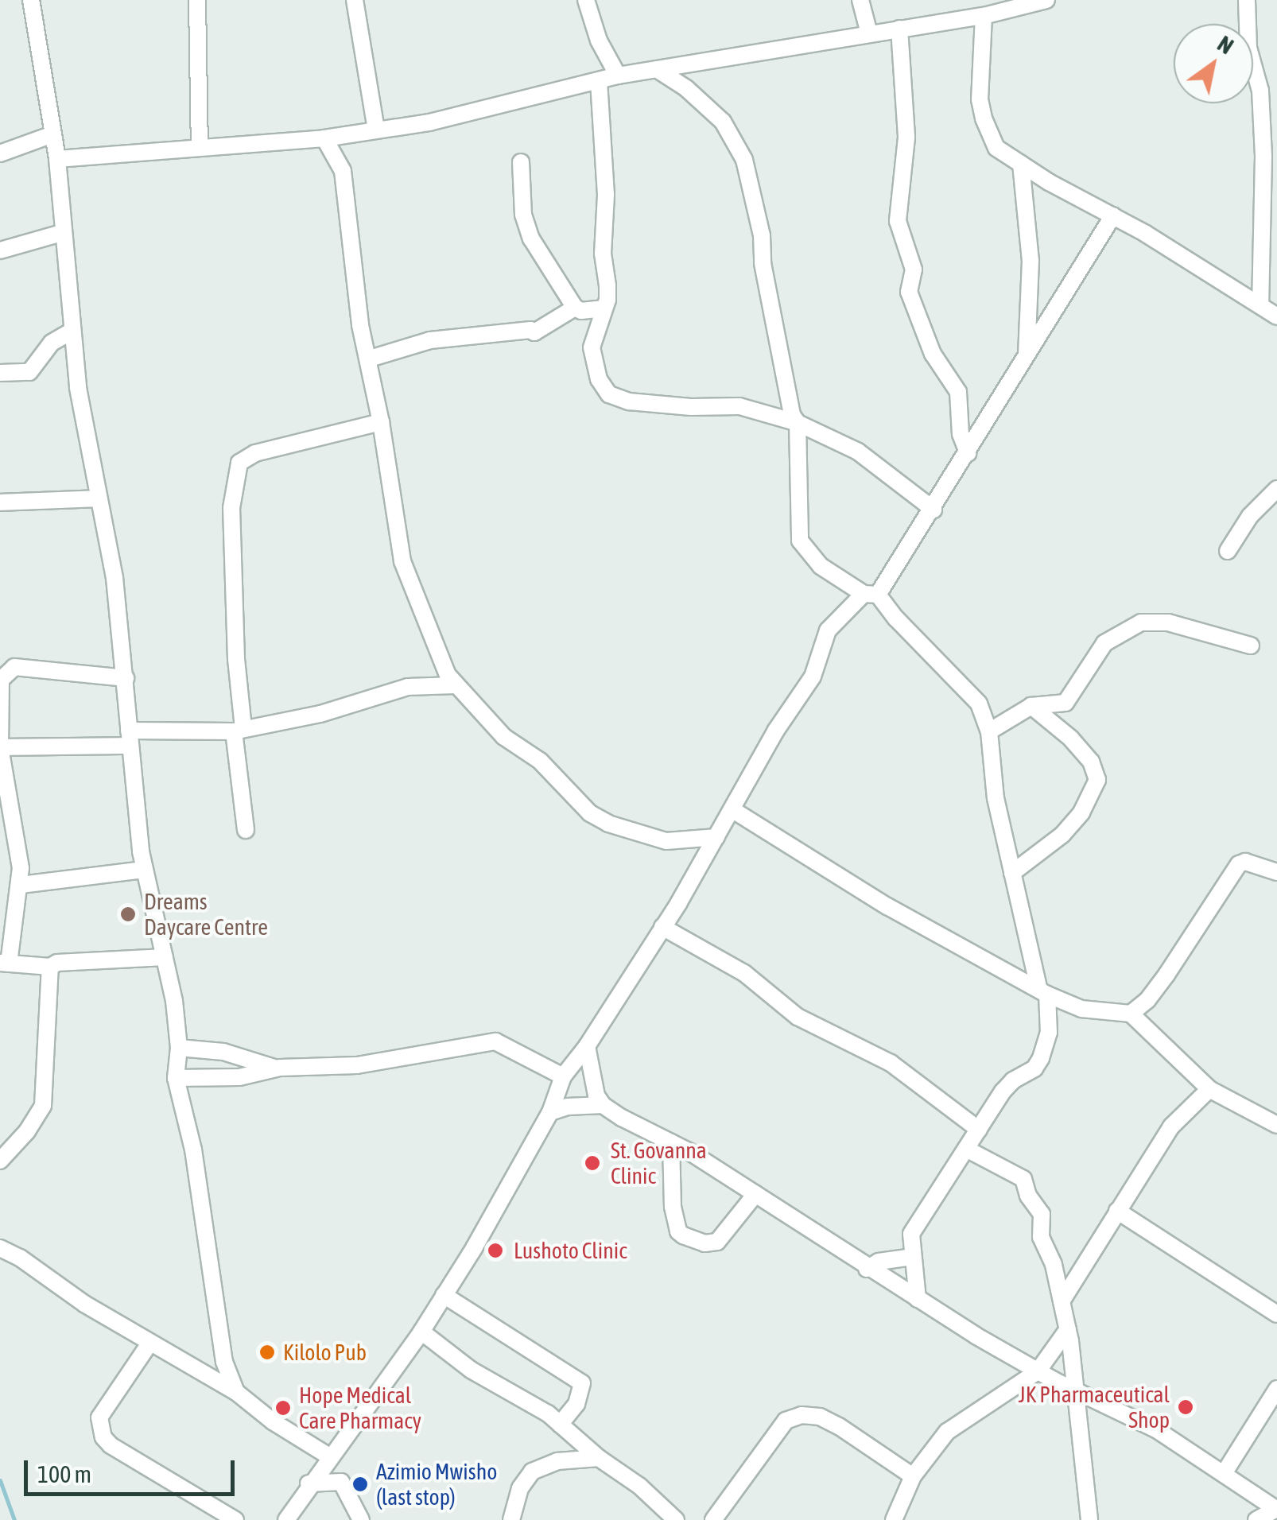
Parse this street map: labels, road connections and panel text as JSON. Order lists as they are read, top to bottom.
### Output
{
  "places": [
    "Dreams Daycare Centre",
    "St. Govanna Clinic",
    "Lushoto Clinic",
    "Kilolo Pub",
    "JK Pharmaceutical Shop",
    "Hope Medical Care Pharmacy",
    "Azimio Mwisho (last stop)"
  ],
  "scale_bar": "100 m",
  "north": "top right"
}
